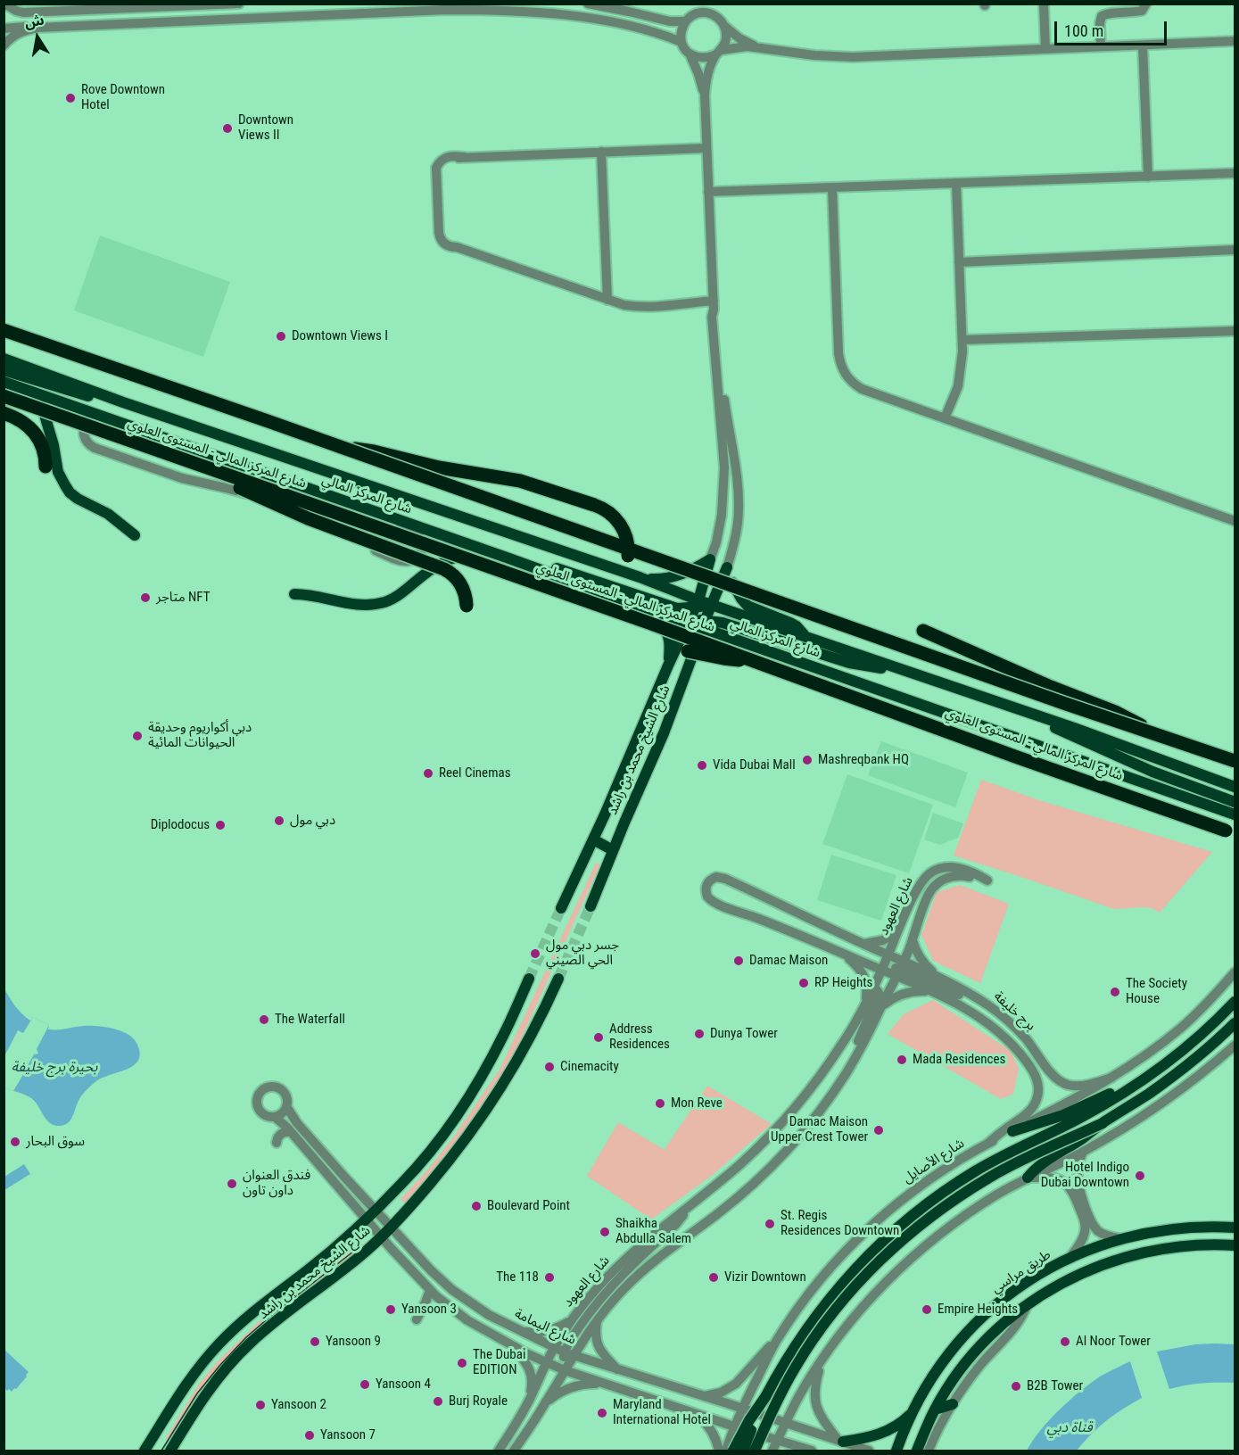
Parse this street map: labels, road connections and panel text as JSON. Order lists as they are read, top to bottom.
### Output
{
  "streets": {
    "highway": ["شارع المركز المالي - المستوى العلوي"],
    "main road": ["شارع المركز المالي", "شارع الشيخ محمد بن راشد", "طريق مراسي"],
    "street": [
      "شارع العهود",
      "برج خليفة",
      "شارع الأصايل",
      "شارع اليمامة"
    ]
  },
  "crossings": [
    ["شارع المركز المالي", "شارع الشيخ محمد بن راشد"],
    ["شارع الشيخ محمد بن راشد", "شارع اليمامة"],
    ["شارع العهود", "برج خليفة"],
    ["شارع العهود", "شارع اليمامة"],
    ["برج خليفة", "شارع الأصايل"],
    ["شارع الأصايل", "شارع اليمامة"]
  ],
  "water": ["بحيرة برج خليفة", "قناة دبي"],
  "places": [
    "Rove Downtown Hotel",
    "Downtown Views II",
    "Downtown Views I",
    "متاجر NFT",
    "دبي أكواريوم وحديقة الحيوانات المائية",
    "Mashreqbank HQ",
    "Vida Dubai Mall",
    "Reel Cinemas",
    "دبي مول",
    "Diplodocus",
    "جسر دبي مول الحي الصيني",
    "Damac Maison",
    "RP Heights",
    "The Society House",
    "The Waterfall",
    "Dunya Tower",
    "Address Residences",
    "Mada Residences",
    "Cinemacity",
    "Mon Reve",
    "Damac Maison Upper Crest Tower",
    "سوق البحار",
    "Hotel Indigo Dubai Downtown",
    "فندق العنوان داون تاون",
    "Boulevard Point",
    "St. Regis Residences Downtown",
    "Shaikha Abdulla Salem",
    "The 118",
    "Vizir Downtown",
    "Yansoon 3",
    "Empire Heights",
    "Yansoon 9",
    "Al Noor Tower",
    "The Dubai EDITION",
    "Yansoon 4",
    "B2B Tower",
    "Burj Royale",
    "Yansoon 2",
    "Maryland International Hotel",
    "Yansoon 7"
  ],
  "scale_bar": "100 m",
  "north": "top"
}
